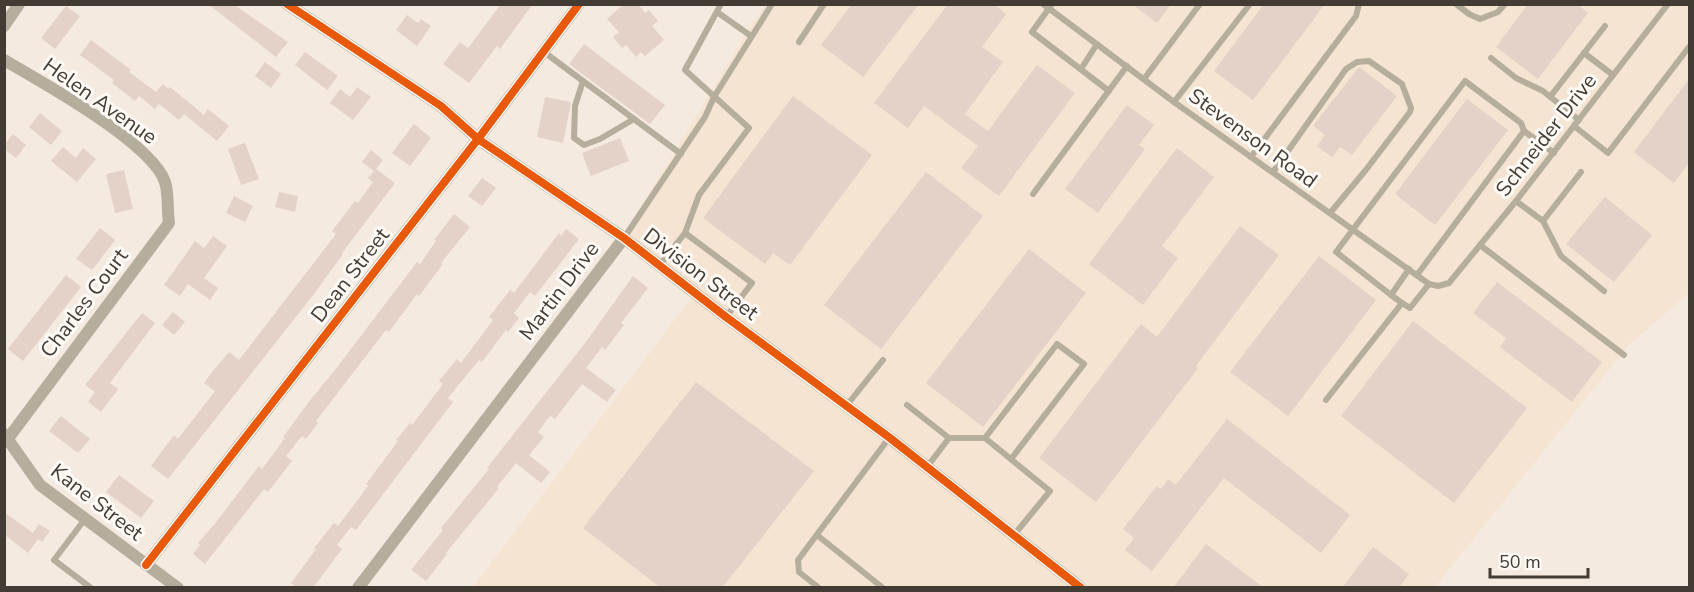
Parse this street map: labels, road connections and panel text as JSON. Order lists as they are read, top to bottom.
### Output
{
  "streets": {
    "street": [
      "Helen Avenue",
      "Division Street",
      "Dean Street",
      "Martin Drive",
      "Charles Court",
      "Kane Street"
    ],
    "lane": ["Schneider Drive", "Stevenson Road"]
  },
  "crossings": [
    ["Helen Avenue", "Charles Court"],
    ["Schneider Drive", "Stevenson Road"],
    ["Division Street", "Dean Street"],
    ["Division Street", "Martin Drive"],
    ["Dean Street", "Kane Street"],
    ["Charles Court", "Kane Street"]
  ],
  "scale_bar": "50 m"
}
